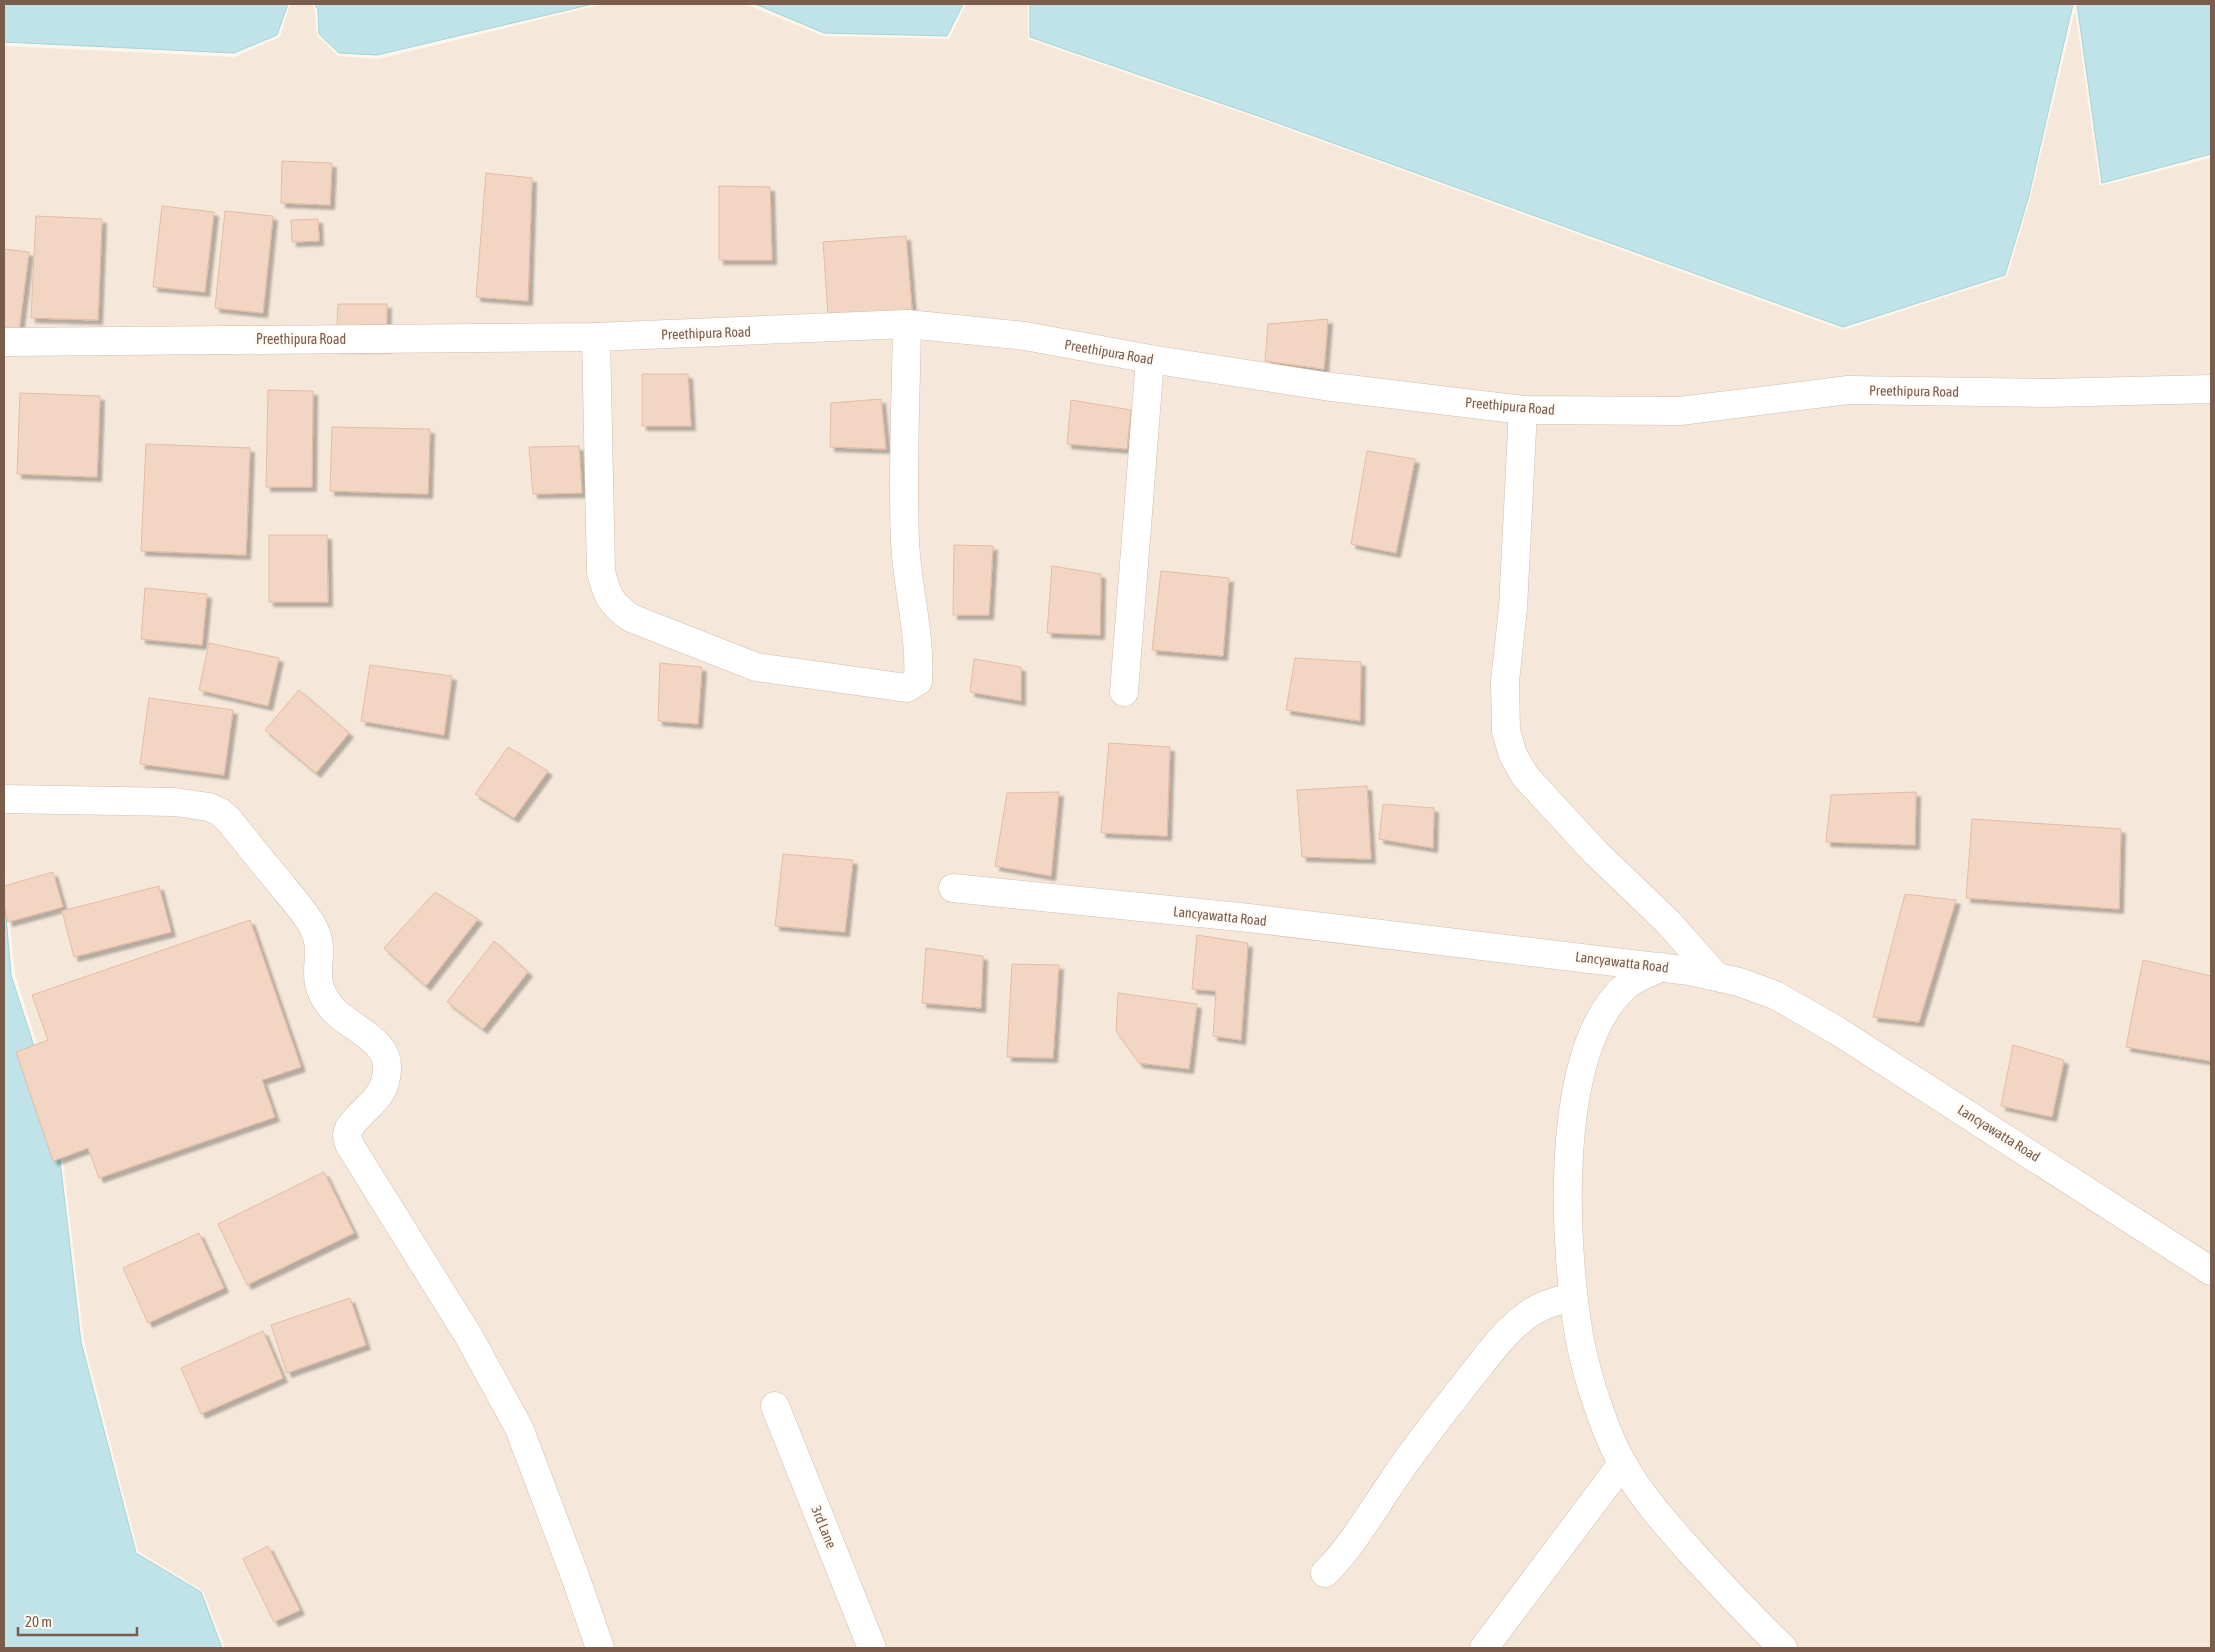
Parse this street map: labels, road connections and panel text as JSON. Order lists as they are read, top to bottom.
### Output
{
  "streets": {
    "street": ["Preethipura Road", "Lancyawatta Road", "3rd Lane"]
  },
  "scale_bar": "20 m"
}
